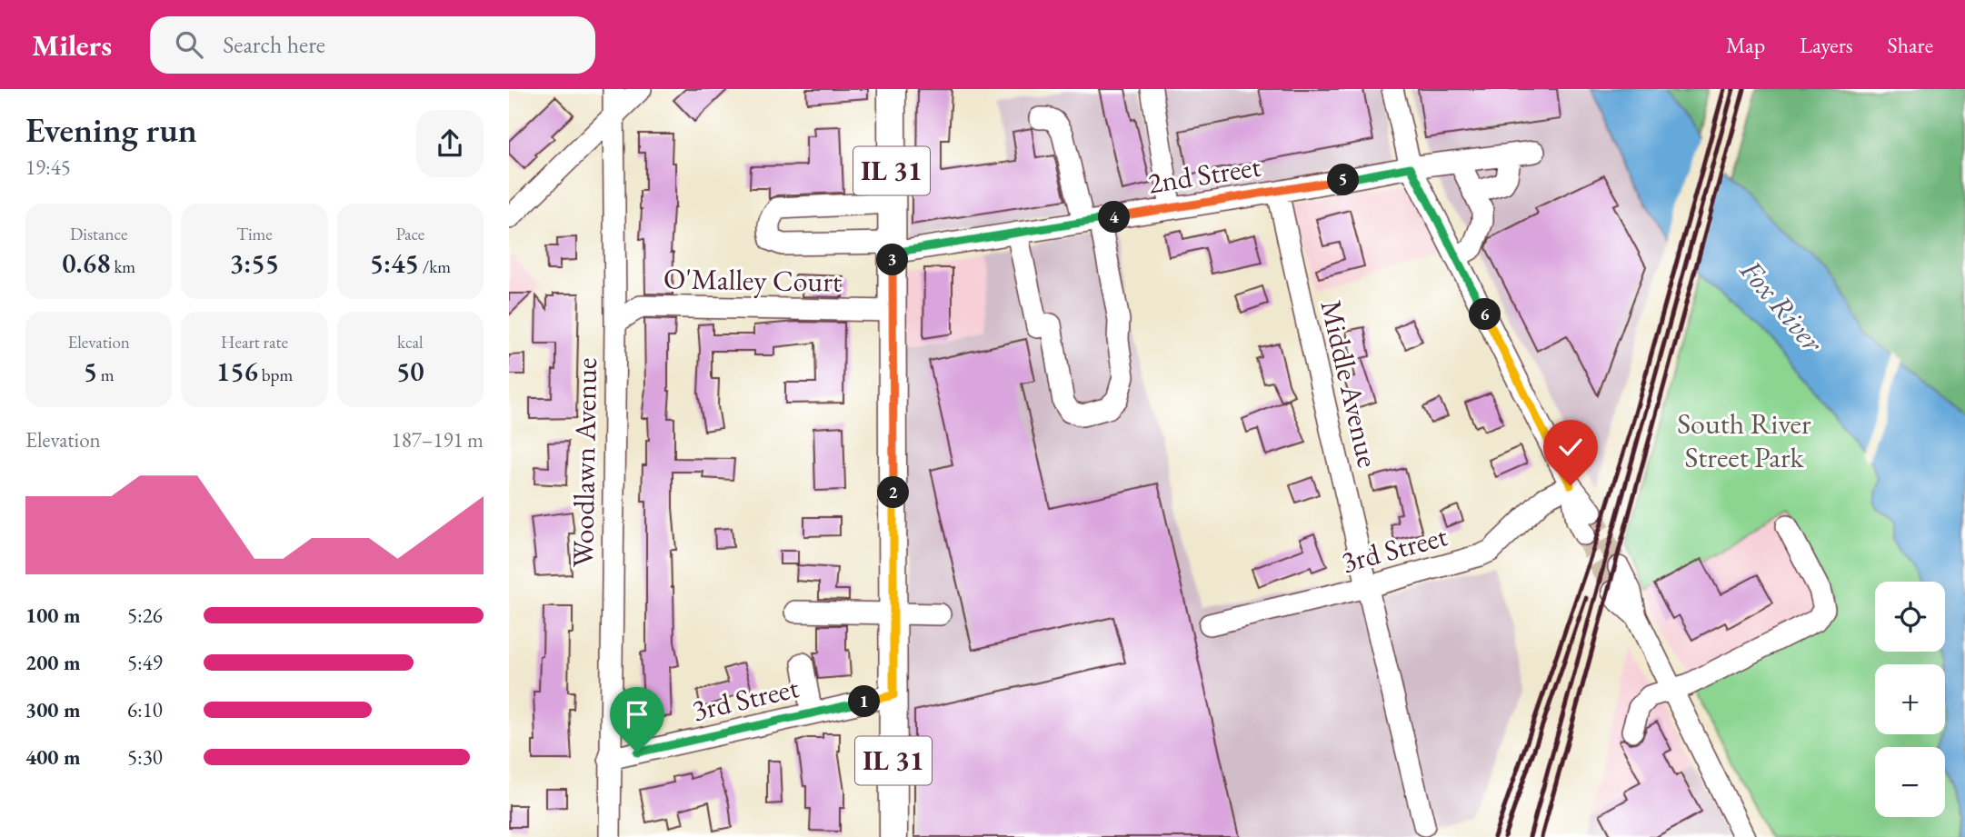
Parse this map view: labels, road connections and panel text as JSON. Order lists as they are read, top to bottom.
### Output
{
  "streets": {
    "main road": ["IL 31"],
    "street": [
      "2nd Street",
      "O'Malley Court",
      "Middle Avenue",
      "Woodlawn Avenue",
      "3rd Street"
    ]
  },
  "crossings": [
    ["IL 31", "2nd Street"],
    ["IL 31", "O'Malley Court"],
    ["IL 31", "3rd Street"],
    ["2nd Street", "Middle Avenue"],
    ["O'Malley Court", "Woodlawn Avenue"],
    ["Middle Avenue", "3rd Street"],
    ["Woodlawn Avenue", "3rd Street"]
  ],
  "water": ["Fox River"],
  "parks": ["South River Street Park"],
  "page": {
    "header": "Milers",
    "search": "Search here",
    "nav": ["Map", "Layers", "Share"],
    "heading": ["Evening run", "19:45"],
    "pins": [
      "5",
      "4",
      "3",
      "6",
      "2",
      "1"
    ],
    "stats": [
      ["Distance", "0.68 km"],
      ["Time", "3:55"],
      ["Pace", "5:45 /km"],
      ["Elevation", "5 m"],
      ["Heart rate", "156 bpm"],
      ["kcal", "50"]
    ],
    "chart": ["Elevation", "187–191 m"],
    "map_buttons": ["+", "−"],
    "list": [
      {
        "name": "100 m",
        "note": "5:26"
      },
      {
        "name": "200 m",
        "note": "5:49"
      },
      {
        "name": "300 m",
        "note": "6:10"
      },
      {
        "name": "400 m",
        "note": "5:30"
      }
    ]
  }
}
